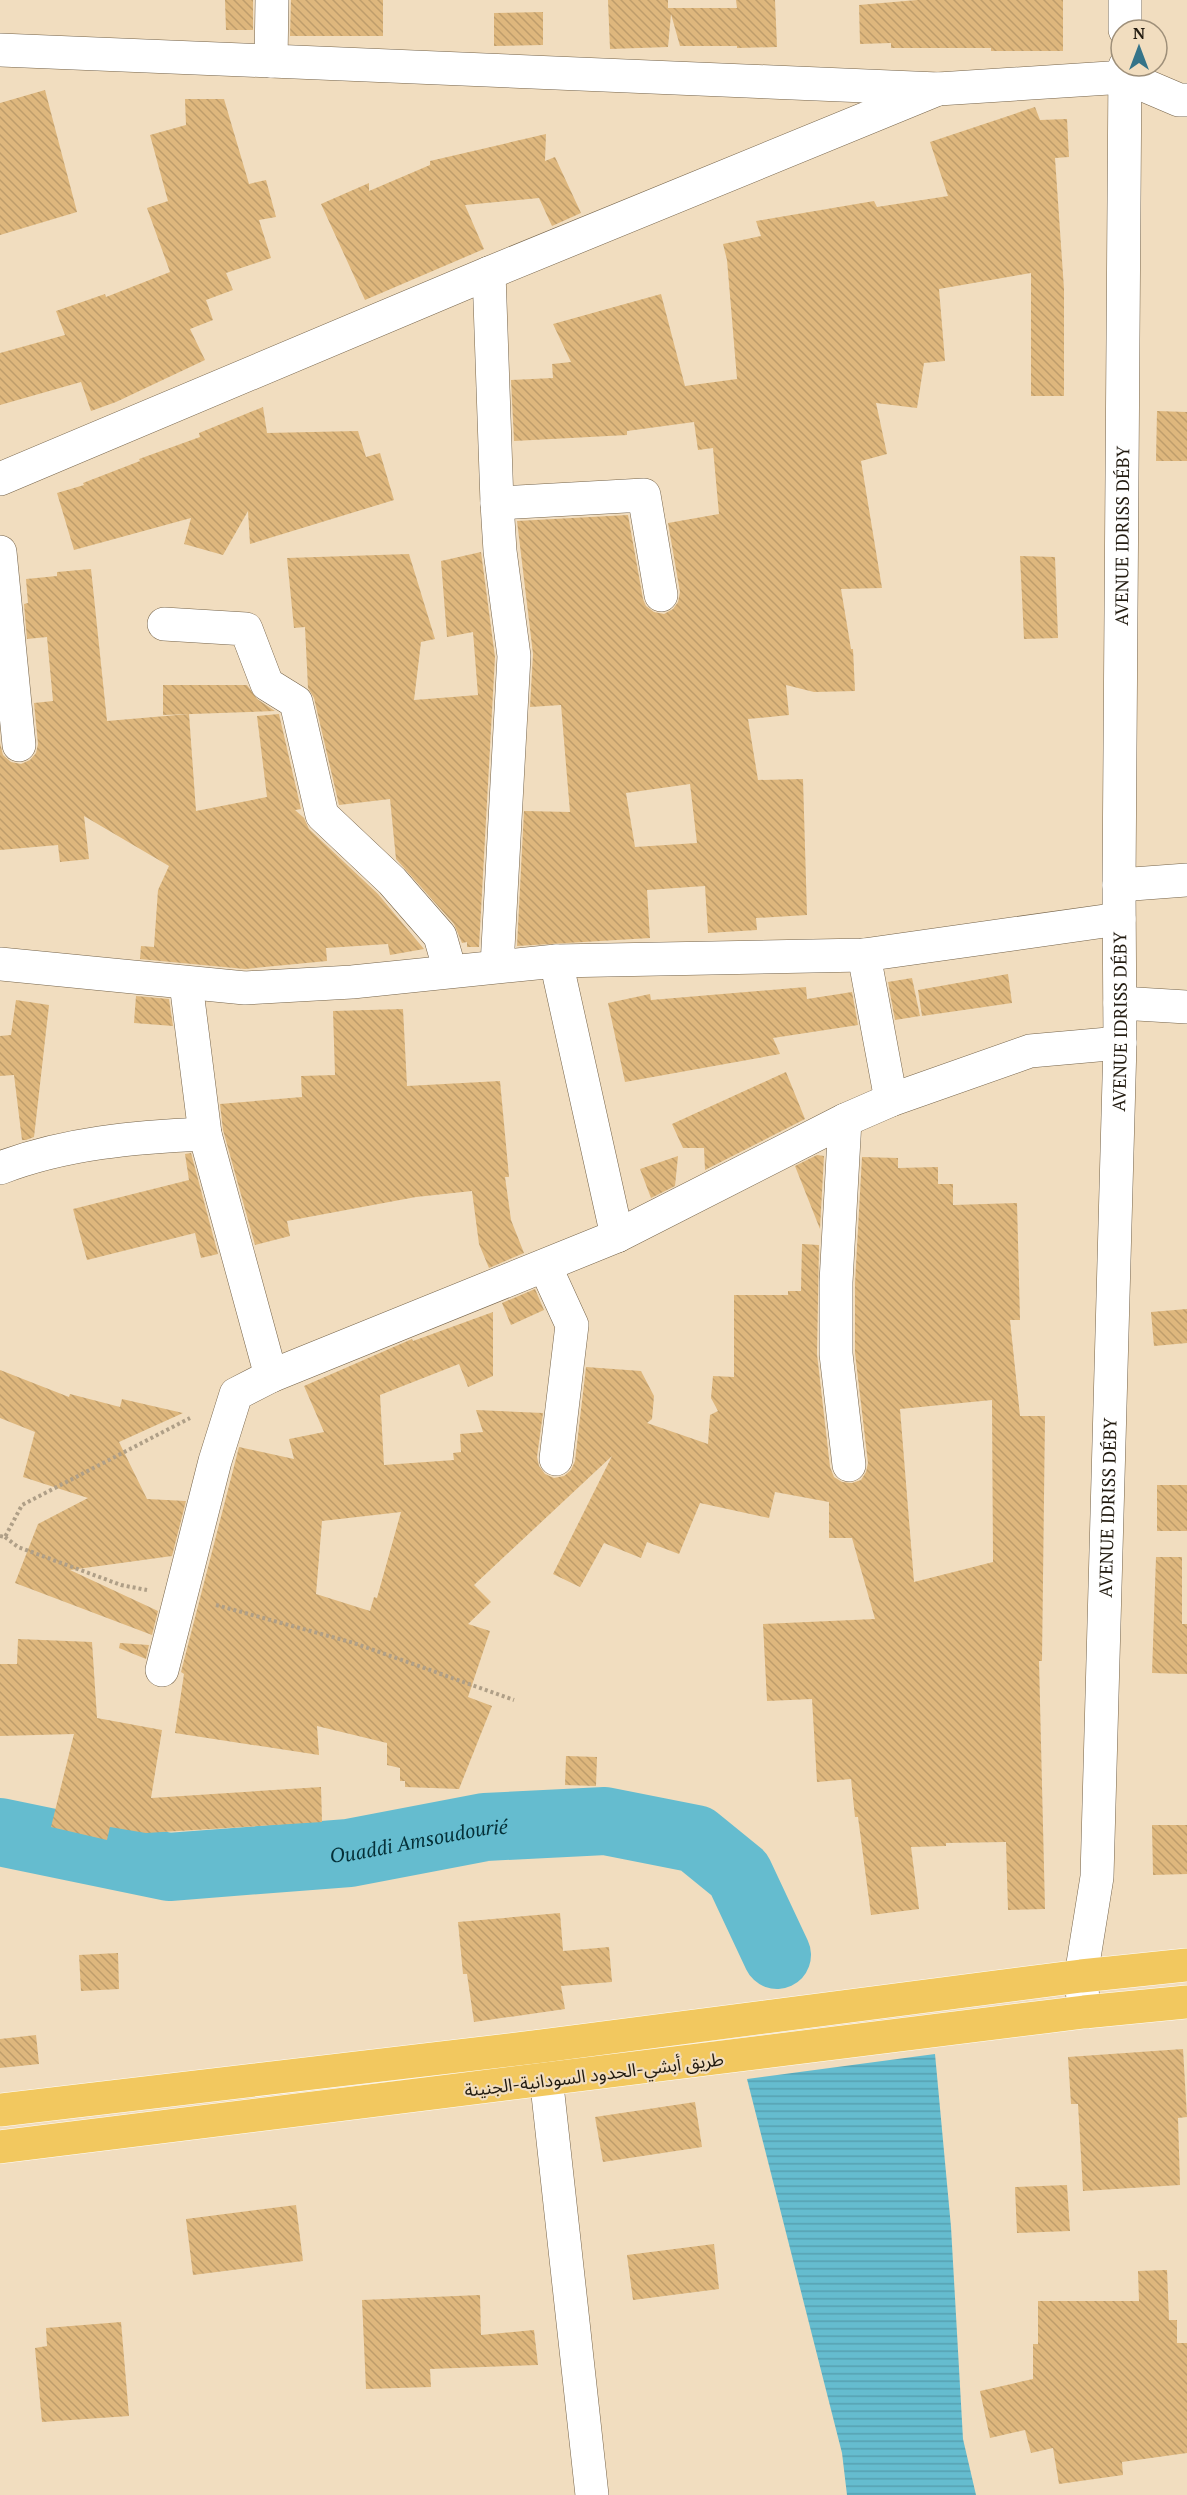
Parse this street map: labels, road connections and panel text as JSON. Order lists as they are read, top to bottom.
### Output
{
  "streets": {
    "highway": ["طريق أبشي-الحدود السودانية-الجنينة"],
    "street": ["AVENUE IDRISS DÉBY"]
  },
  "crossings": [
    ["AVENUE IDRISS DÉBY", "طريق أبشي-الحدود السودانية-الجنينة"]
  ],
  "water": ["Ouaddi Amsoudourié"],
  "north": "top"
}
